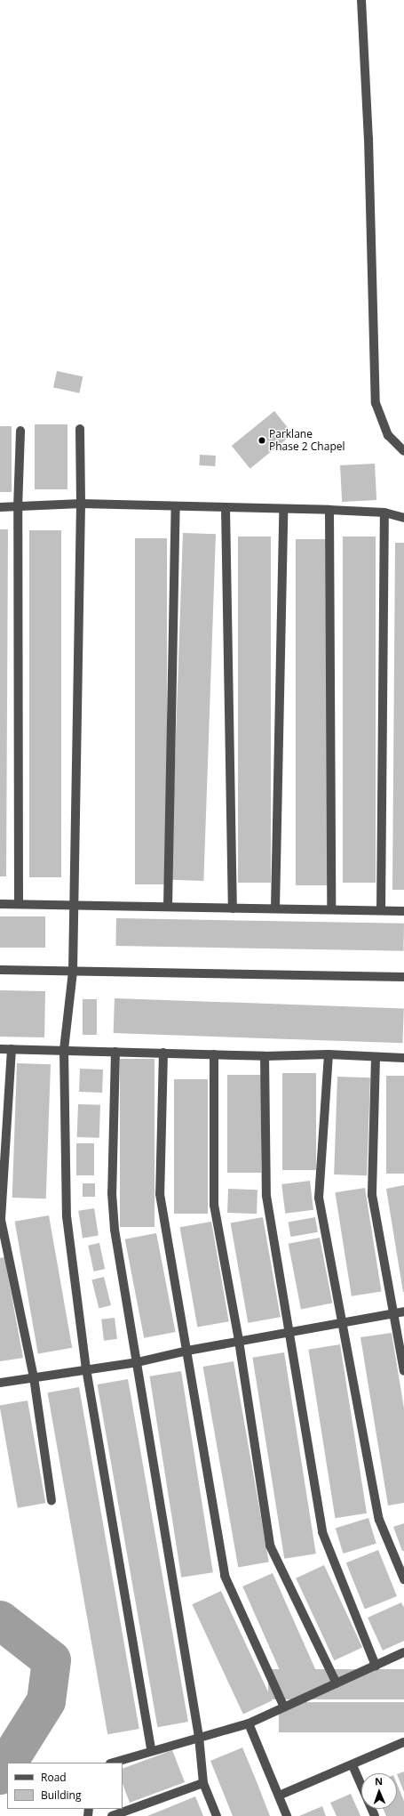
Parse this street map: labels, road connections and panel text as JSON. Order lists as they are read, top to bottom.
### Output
{
  "places": ["Parklane Phase 2 Chapel"],
  "legend": ["Road", "Building"],
  "north": "top"
}
